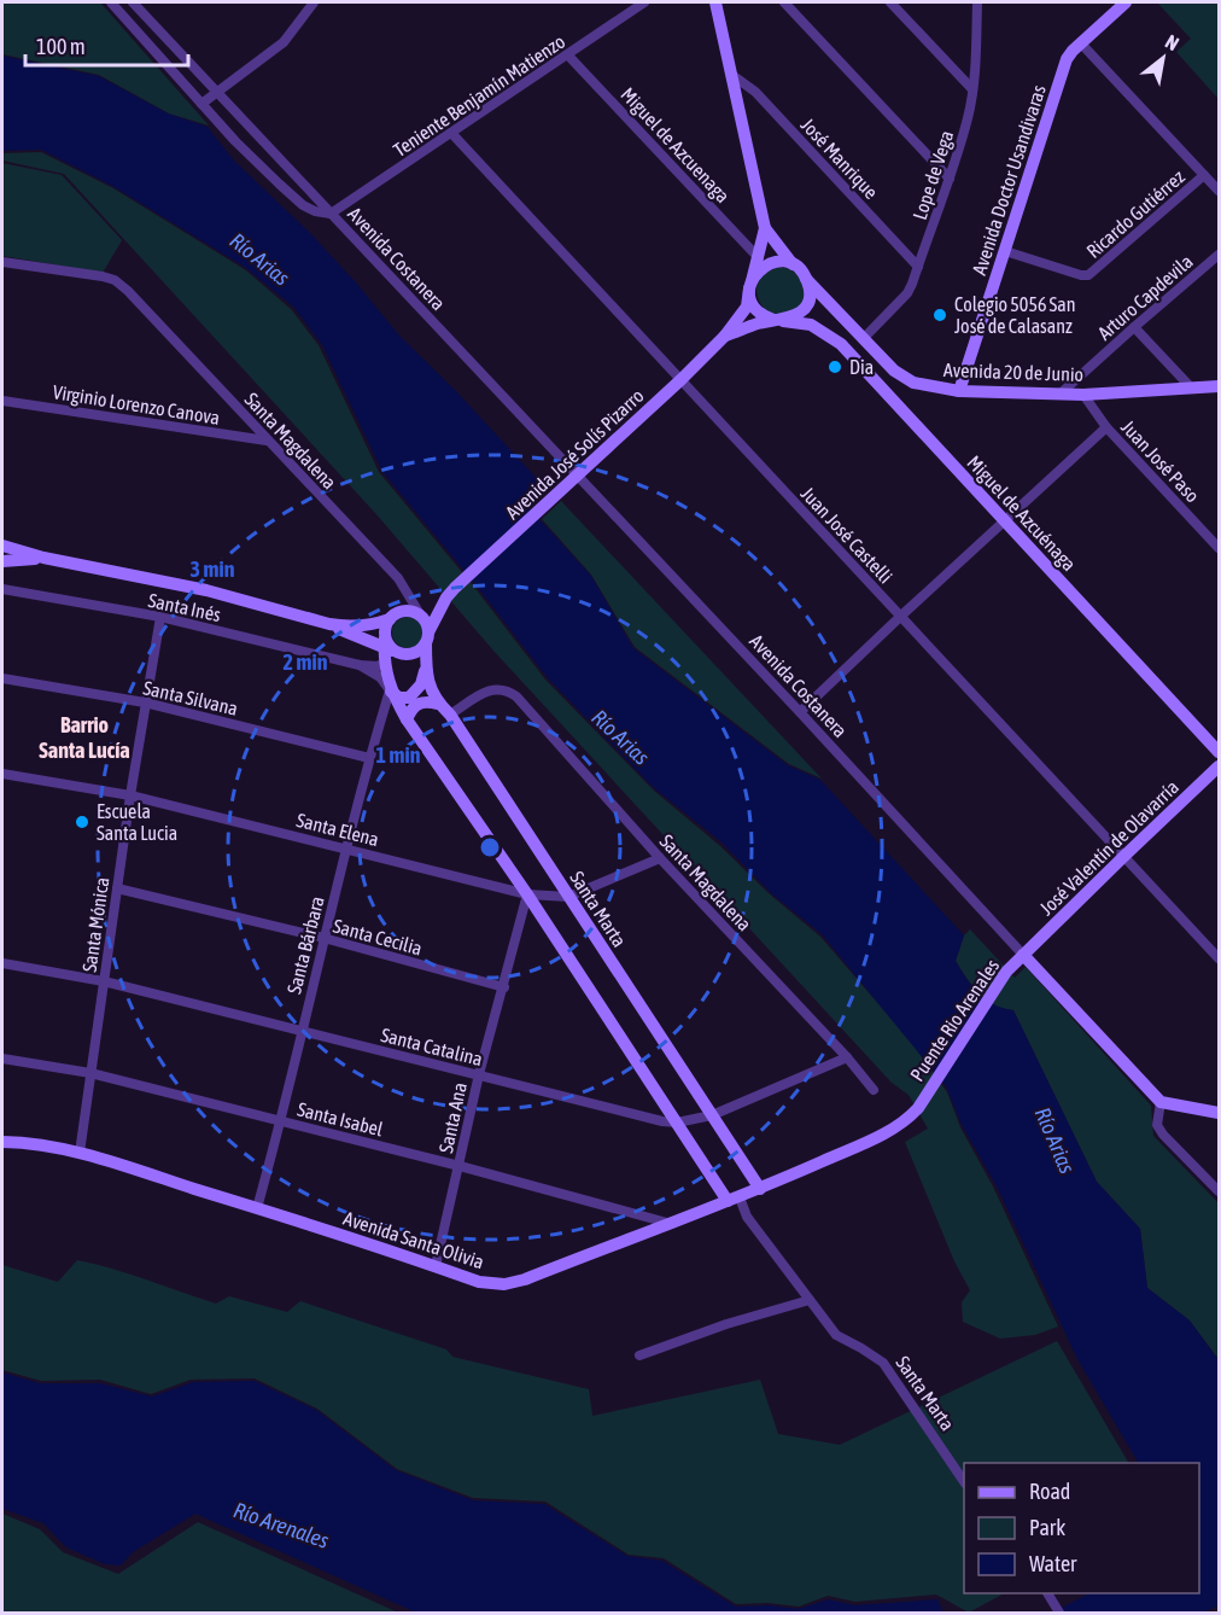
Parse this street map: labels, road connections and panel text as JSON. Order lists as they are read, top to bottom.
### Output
{
  "streets": {
    "street": [
      "Teniente Benjamín Matienzo",
      "Miguel de Azcuenaga",
      "José Manrique",
      "Lope de Vega",
      "Avenida Doctor Usandivaras",
      "Ricardo Gutiérrez",
      "Avenida Costanera",
      "Arturo Capdevila",
      "Avenida 20 de Junio",
      "Virginio Lorenzo Canova",
      "Santa Magdalena",
      "Avenida José Solís Pizarro",
      "Juan José Paso",
      "Miguel de Azcuénaga",
      "Juan José Castelli",
      "Santa Inés",
      "Santa Silvana",
      "Santa Elena",
      "José Valentín de Olavarría",
      "Santa Marta",
      "Santa Mónica",
      "Santa Cecilia",
      "Santa Bárbara",
      "Puente Rio Arenales",
      "Santa Catalina",
      "Santa Ana",
      "Santa Isabel",
      "Avenida Santa Olivia"
    ]
  },
  "crossings": [
    ["Teniente Benjamín Matienzo", "Miguel de Azcuenaga"],
    ["Teniente Benjamín Matienzo", "Avenida Costanera"],
    ["Teniente Benjamín Matienzo", "Juan José Castelli"],
    ["José Manrique", "Lope de Vega"],
    ["Lope de Vega", "Avenida 20 de Junio"],
    ["Avenida Doctor Usandivaras", "Ricardo Gutiérrez"],
    ["Avenida Doctor Usandivaras", "Avenida 20 de Junio"],
    ["Avenida Costanera", "Avenida José Solís Pizarro"],
    ["Avenida Costanera", "José Valentín de Olavarría"],
    ["Avenida Costanera", "Puente Rio Arenales"],
    ["Arturo Capdevila", "Avenida 20 de Junio"],
    ["Avenida 20 de Junio", "Avenida José Solís Pizarro"],
    ["Avenida 20 de Junio", "Juan José Paso"],
    ["Avenida 20 de Junio", "Miguel de Azcuénaga"],
    ["Virginio Lorenzo Canova", "Santa Magdalena"],
    ["Santa Magdalena", "Avenida José Solís Pizarro"],
    ["Santa Magdalena", "Santa Inés"],
    ["Santa Magdalena", "Santa Elena"],
    ["Santa Magdalena", "Santa Marta"],
    ["Santa Magdalena", "Santa Catalina"],
    ["Avenida José Solís Pizarro", "Miguel de Azcuénaga"],
    ["Avenida José Solís Pizarro", "Juan José Castelli"],
    ["Avenida José Solís Pizarro", "Santa Inés"],
    ["Avenida José Solís Pizarro", "Santa Marta"],
    ["Juan José Castelli", "José Valentín de Olavarría"],
    ["Santa Inés", "Santa Marta"],
    ["Santa Inés", "Santa Mónica"],
    ["Santa Inés", "Santa Bárbara"],
    ["Santa Silvana", "Santa Mónica"],
    ["Santa Silvana", "Santa Bárbara"],
    ["Santa Elena", "Santa Marta"],
    ["Santa Elena", "Santa Mónica"],
    ["Santa Elena", "Santa Bárbara"],
    ["Santa Elena", "Santa Ana"],
    ["José Valentín de Olavarría", "Puente Rio Arenales"],
    ["Santa Marta", "Santa Bárbara"],
    ["Santa Marta", "Santa Catalina"],
    ["Santa Marta", "Santa Ana"],
    ["Santa Marta", "Avenida Santa Olivia"],
    ["Santa Mónica", "Santa Cecilia"],
    ["Santa Mónica", "Santa Catalina"],
    ["Santa Mónica", "Santa Isabel"],
    ["Santa Mónica", "Avenida Santa Olivia"],
    ["Santa Cecilia", "Santa Bárbara"],
    ["Santa Cecilia", "Santa Ana"],
    ["Santa Bárbara", "Santa Catalina"],
    ["Santa Bárbara", "Santa Isabel"],
    ["Santa Bárbara", "Avenida Santa Olivia"],
    ["Puente Rio Arenales", "Avenida Santa Olivia"],
    ["Santa Catalina", "Santa Ana"],
    ["Santa Ana", "Santa Isabel"],
    ["Santa Ana", "Avenida Santa Olivia"],
    ["Santa Isabel", "Avenida Santa Olivia"]
  ],
  "districts": ["Barrio Santa Lucía"],
  "water": ["Río Arias", "Río Arenales"],
  "places": ["Colegio 5056 San José de Calasanz", "Dia", "Escuela Santa Lucia"],
  "legend": ["Road", "Park", "Water"],
  "scale_bar": "100 m",
  "north": "top right",
  "rings": ["3 min", "2 min", "1 min"]
}
